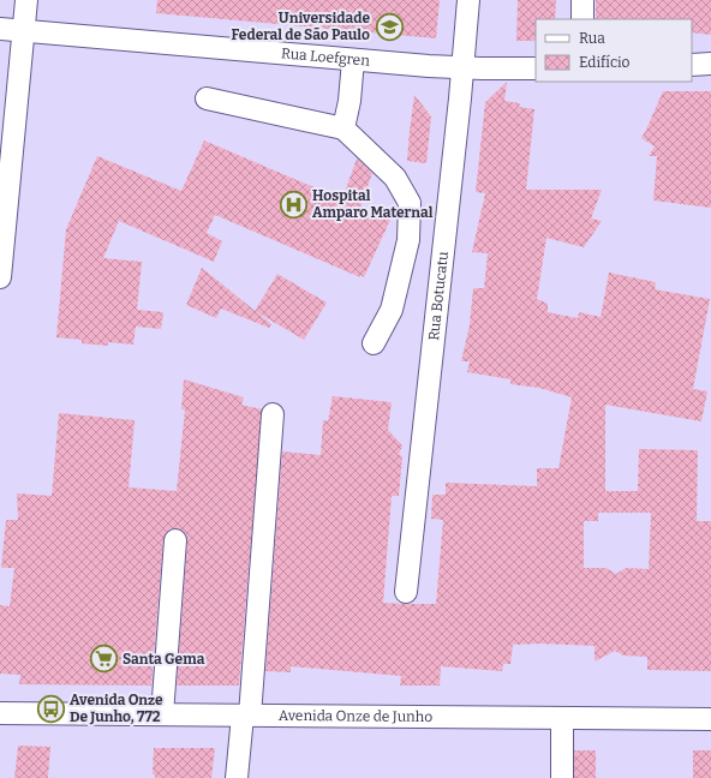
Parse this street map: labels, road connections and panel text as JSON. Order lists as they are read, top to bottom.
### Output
{
  "streets": {
    "street": ["Rua Loefgren", "Rua Botucatu", "Avenida Onze de Junho"]
  },
  "crossings": [
    ["Rua Loefgren", "Rua Botucatu"]
  ],
  "places": {
    "school or university": ["Universidade Federal de São Paulo"],
    "hospital": ["Hospital Amparo Maternal"],
    "supermarket": ["Santa Gema"],
    "bus stop": ["Avenida Onze De Junho, 772"]
  },
  "legend": ["Rua", "Edifício"]
}
